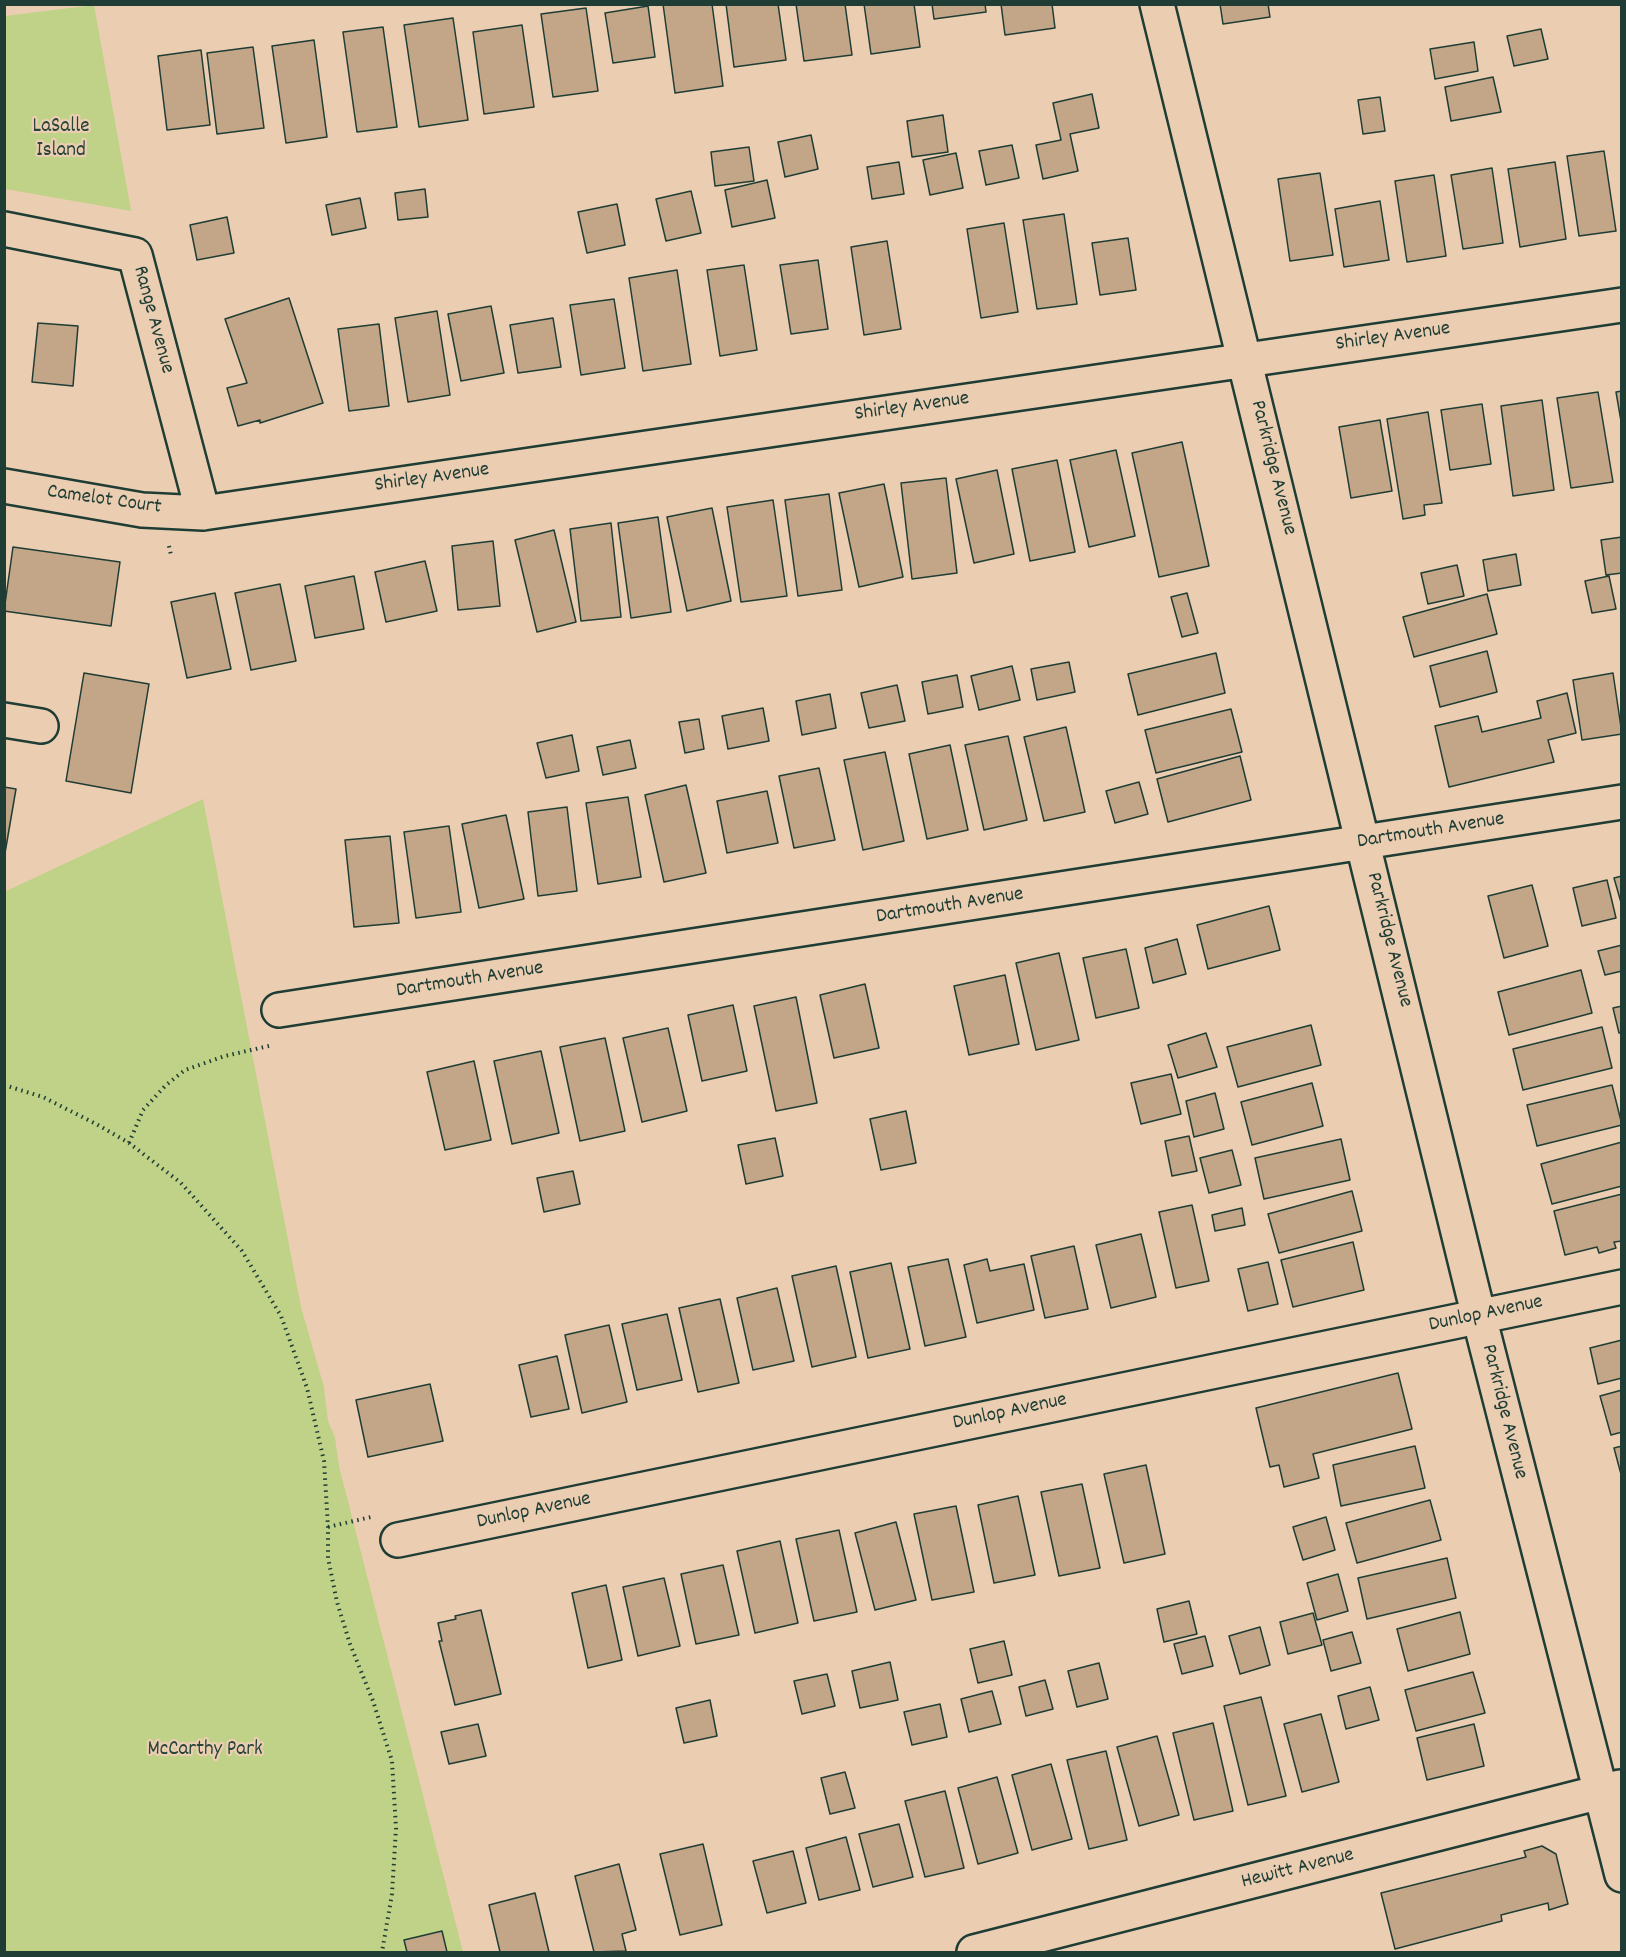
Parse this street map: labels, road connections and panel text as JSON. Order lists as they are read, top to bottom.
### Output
{
  "streets": {
    "street": [
      "Range Avenue",
      "Shirley Avenue",
      "Parkridge Avenue",
      "Camelot Court",
      "Dartmouth Avenue",
      "Dunlop Avenue",
      "Hewitt Avenue"
    ]
  },
  "crossings": [
    ["Range Avenue", "Shirley Avenue"],
    ["Range Avenue", "Camelot Court"],
    ["Shirley Avenue", "Parkridge Avenue"],
    ["Shirley Avenue", "Camelot Court"],
    ["Parkridge Avenue", "Dartmouth Avenue"],
    ["Parkridge Avenue", "Dunlop Avenue"],
    ["Parkridge Avenue", "Hewitt Avenue"]
  ],
  "parks": ["LaSalle Island", "McCarthy Park"]
}
